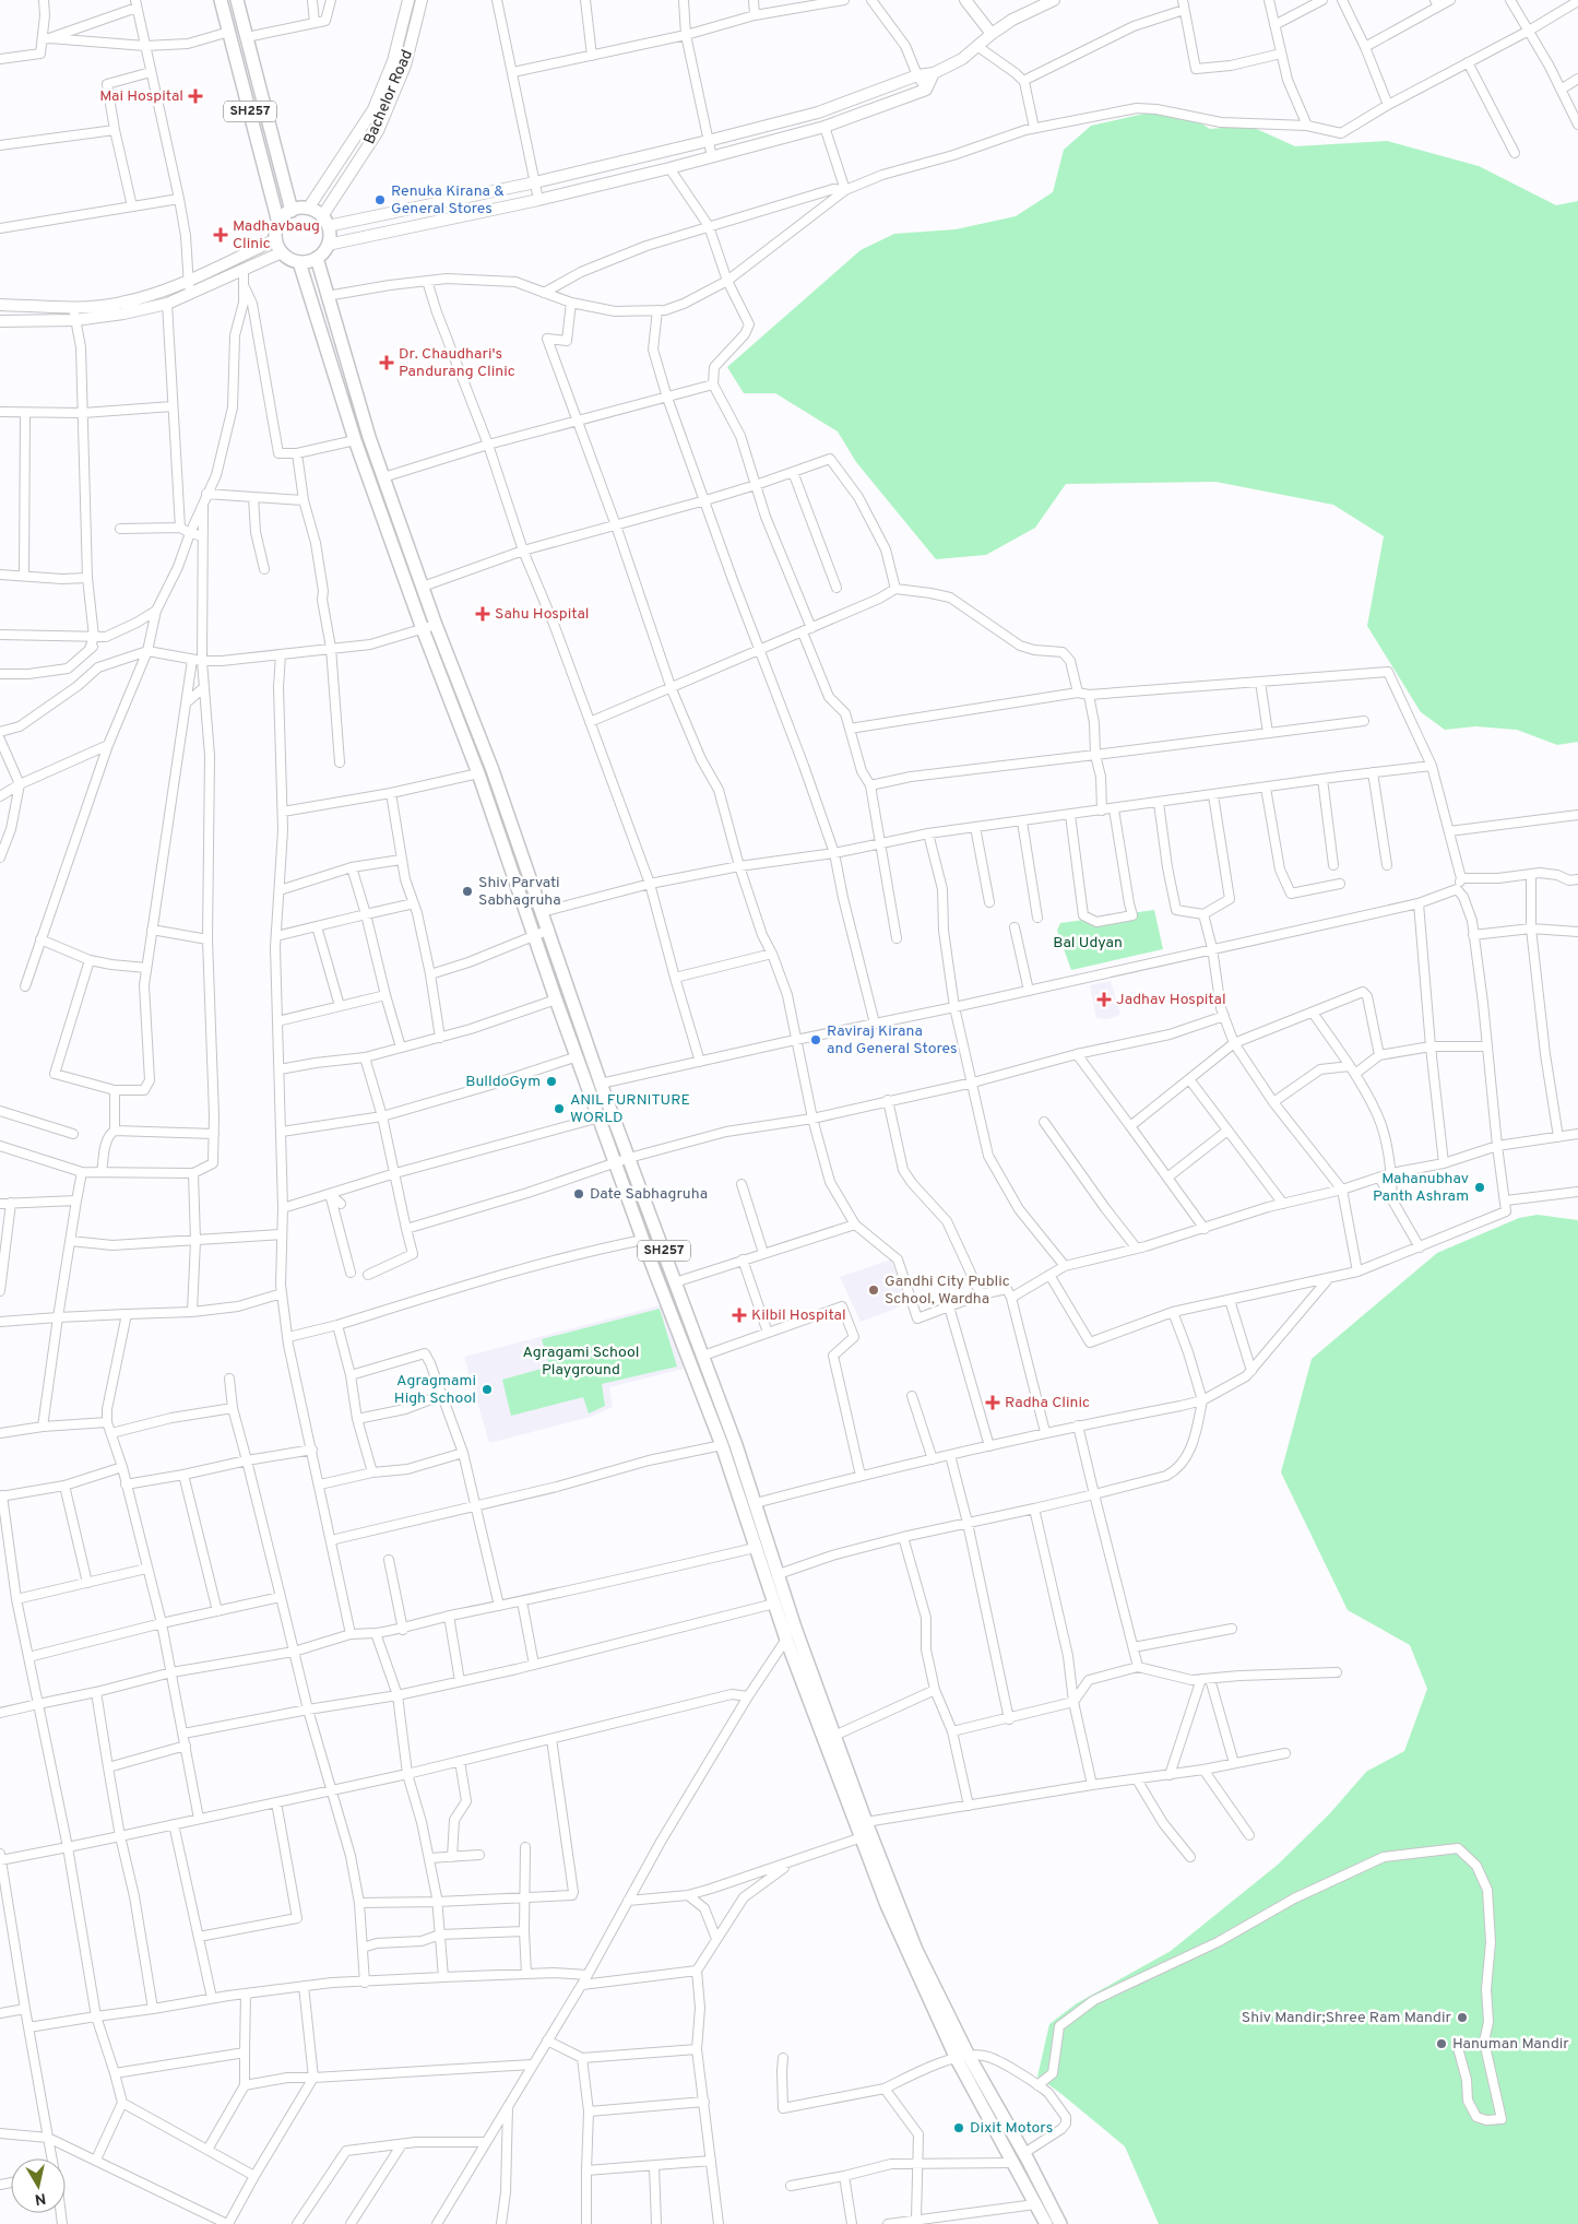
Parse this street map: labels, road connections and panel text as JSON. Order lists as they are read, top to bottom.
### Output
{
  "streets": {
    "main road": ["SH257"],
    "street": ["Bachelor Road"]
  },
  "crossings": [
    ["Bachelor Road", "SH257"]
  ],
  "parks": ["Bal Udyan", "Agragami School Playground"],
  "places": {
    "health": [
      "Mai Hospital",
      "Madhavbaug Clinic",
      "Dr. Chaudhari's Pandurang Clinic",
      "Sahu Hospital",
      "Jadhav Hospital",
      "Kilbil Hospital",
      "Radha Clinic"
    ],
    "other": [
      "Renuka Kirana & General Stores",
      "Shiv Parvati Sabhagruha",
      "Raviraj Kirana and General Stores",
      "BulldoGym",
      "ANIL FURNITURE WORLD",
      "Mahanubhav Panth Ashram",
      "Date Sabhagruha",
      "Gandhi City Public School, Wardha",
      "Agragmami High School",
      "Shiv Mandir;Shree Ram Mandir",
      "Hanuman Mandir",
      "Dixit Motors"
    ]
  },
  "north": "bottom"
}
